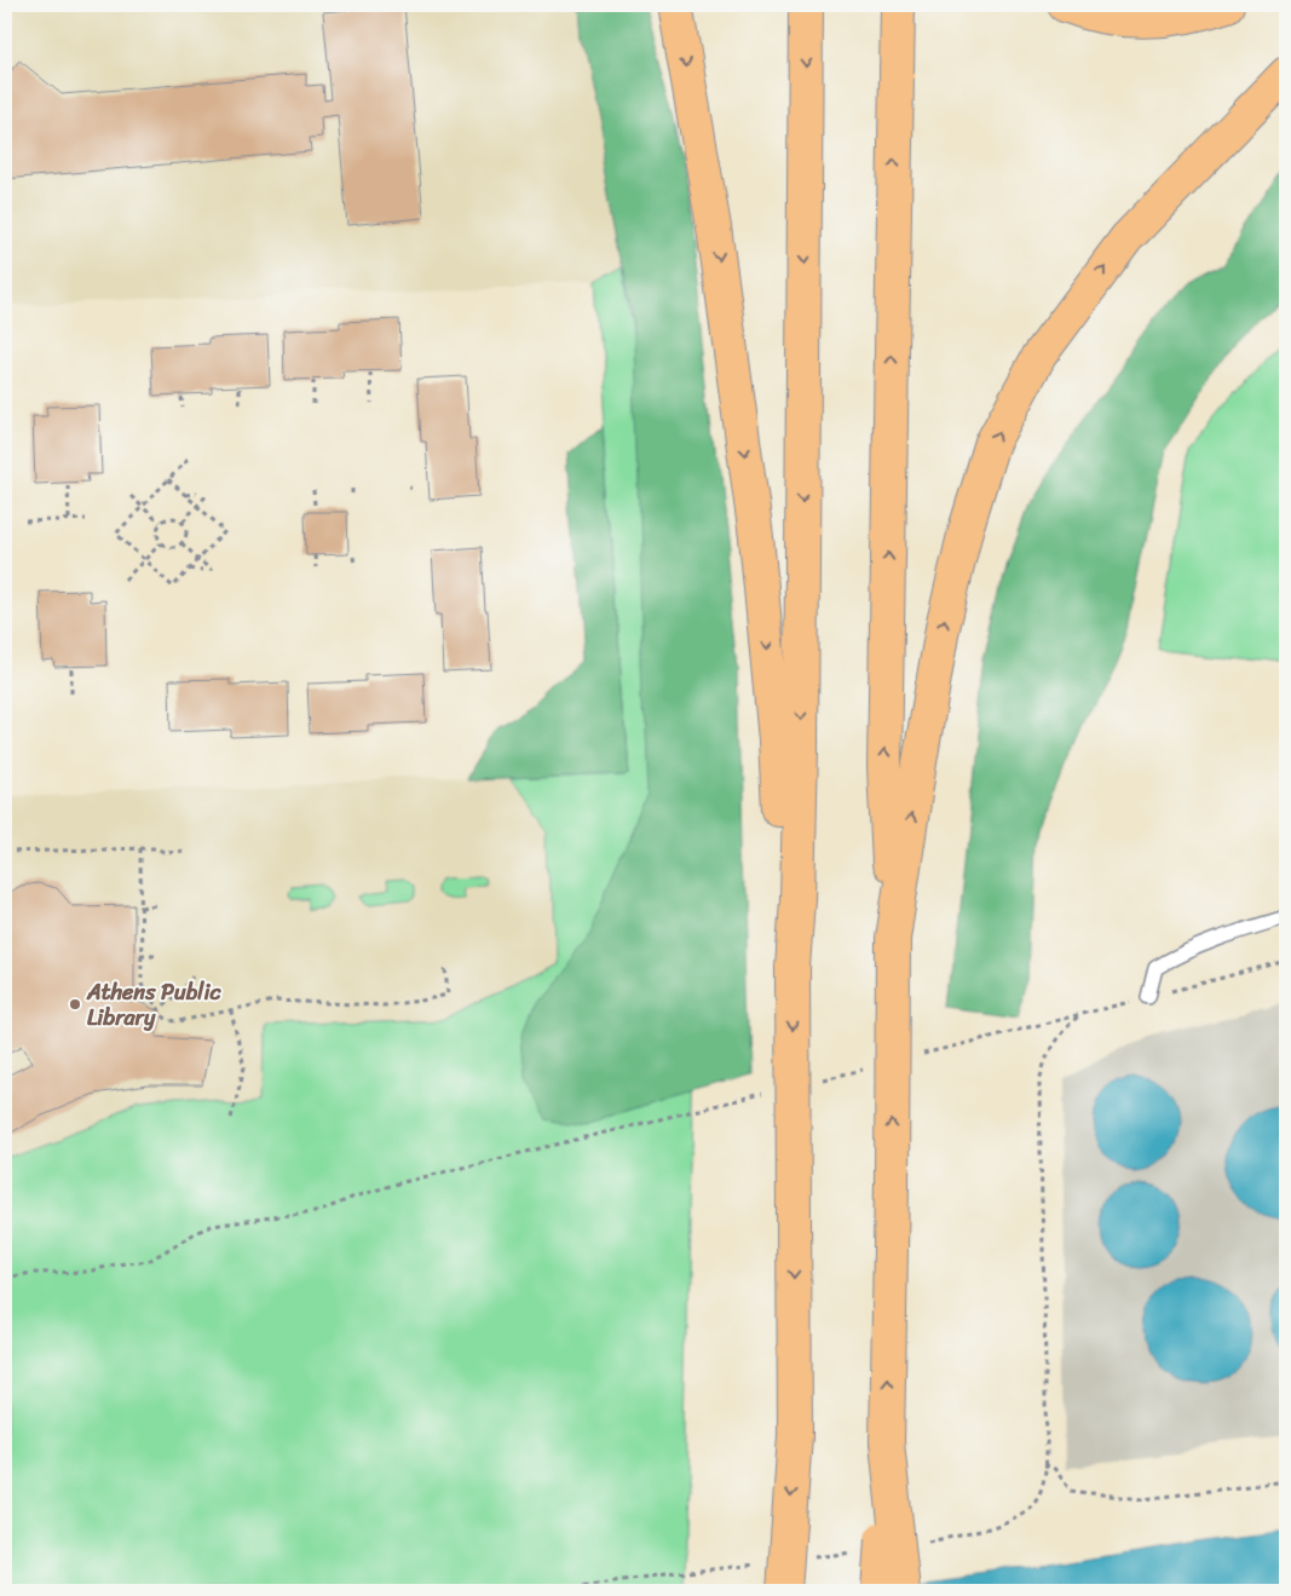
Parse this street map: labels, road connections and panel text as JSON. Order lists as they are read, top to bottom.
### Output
{
  "places": ["Athens Public Library"]
}
